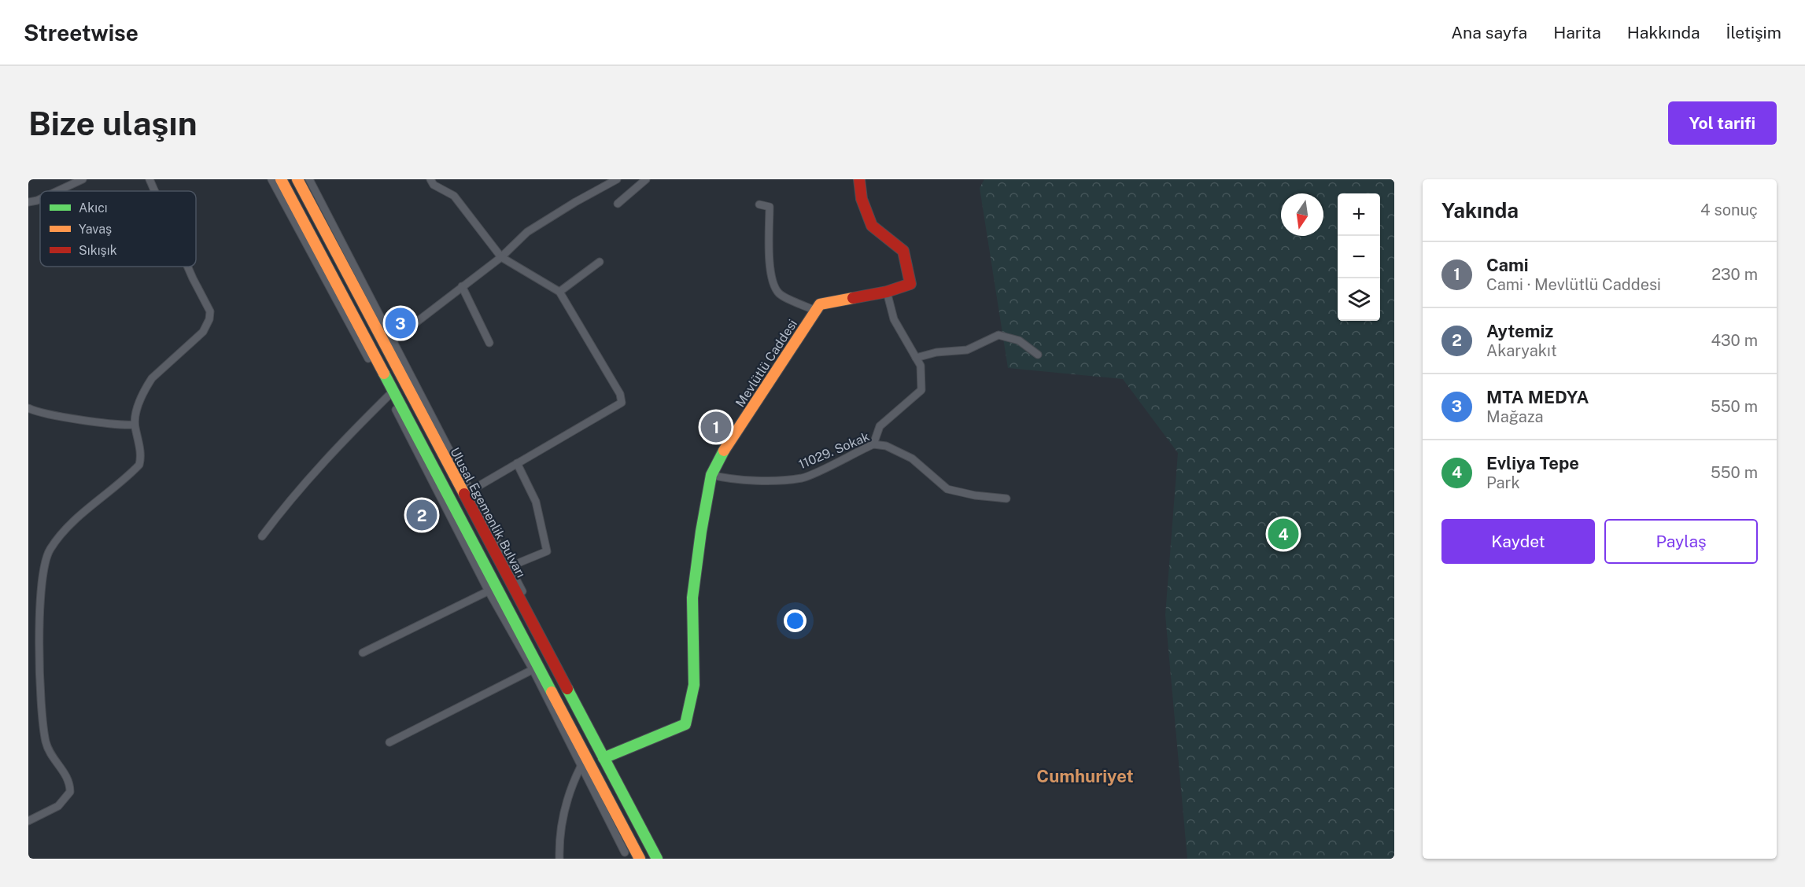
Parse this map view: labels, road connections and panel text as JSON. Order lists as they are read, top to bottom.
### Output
{
  "streets": {
    "main road": ["Mevlütlü Caddesi", "Ulusal Egemenlik Bulvarı"],
    "street": ["11029. Sokak"]
  },
  "crossings": [
    ["Mevlütlü Caddesi", "11029. Sokak"],
    ["Mevlütlü Caddesi", "Ulusal Egemenlik Bulvarı"]
  ],
  "districts": ["Cumhuriyet"],
  "legend": ["Akıcı", "Yavaş", "Sıkışık"],
  "north": "bottom",
  "page": {
    "header": "Streetwise",
    "nav": [
      "Ana sayfa",
      "Harita",
      "Hakkında",
      "İletişim"
    ],
    "buttons": [
      "Yol tarifi",
      ["Kaydet", "Paylaş"]
    ],
    "title": "Bize ulaşın",
    "heading": ["Yakında", "4 sonuç"],
    "map_buttons": ["+", "−"],
    "list": [
      {
        "mark": "1",
        "name": "Cami",
        "note": "Cami · Mevlütlü Caddesi",
        "value": "230 m"
      },
      {
        "mark": "2",
        "name": "Aytemiz",
        "note": "Akaryakıt",
        "value": "430 m"
      },
      {
        "mark": "3",
        "name": "MTA MEDYA",
        "note": "Mağaza",
        "value": "550 m"
      },
      {
        "mark": "4",
        "name": "Evliya Tepe",
        "note": "Park",
        "value": "550 m"
      }
    ],
    "pins": [
      "3",
      "1",
      "2",
      "4"
    ]
  }
}
